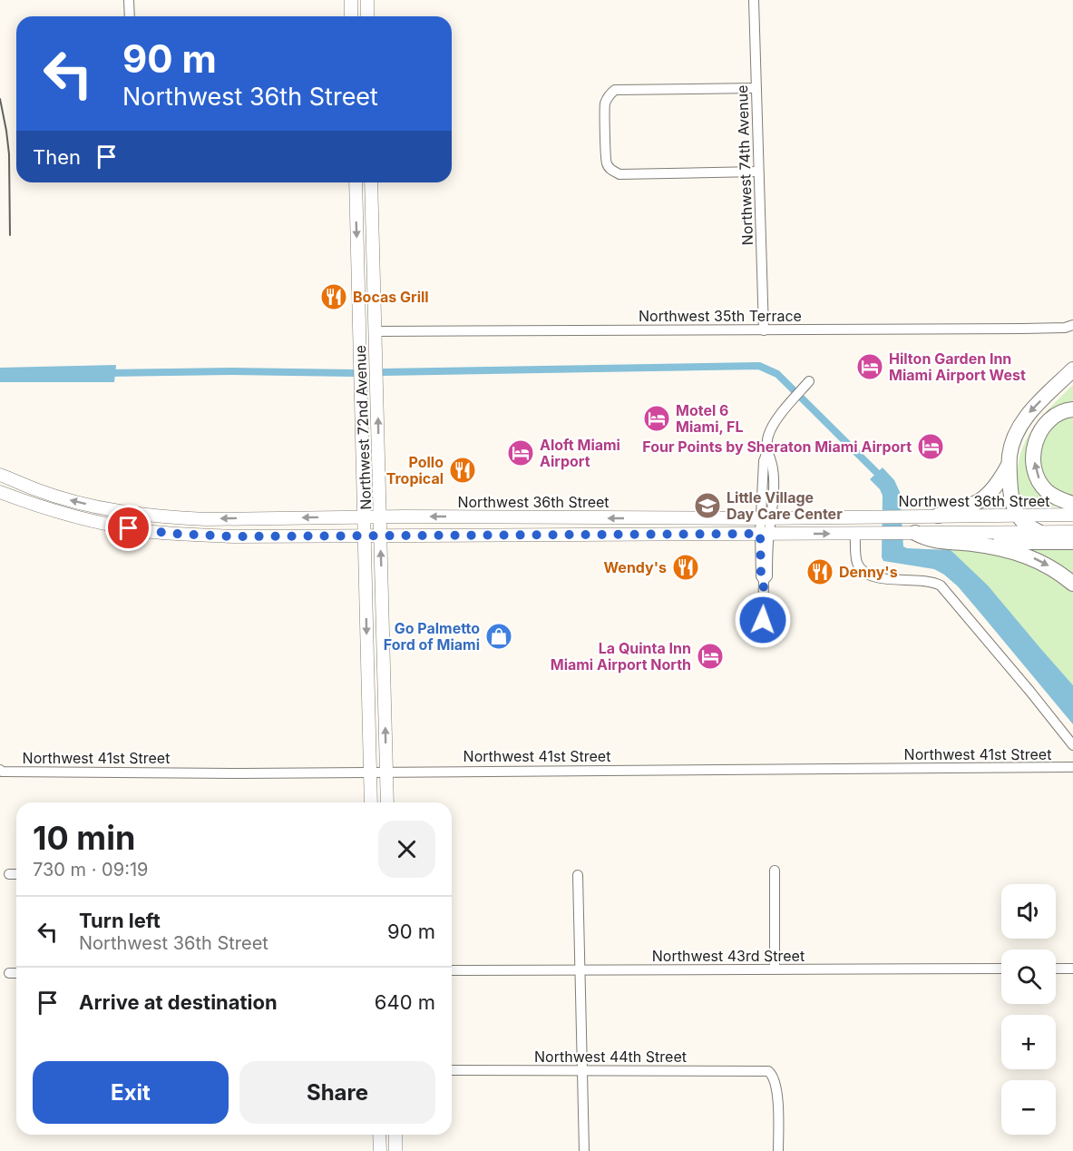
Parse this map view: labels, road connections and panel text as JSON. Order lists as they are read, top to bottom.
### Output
{
  "streets": {
    "main road": ["Northwest 72nd Avenue", "Northwest 36th Street"],
    "street": [
      "Northwest 74th Avenue",
      "Northwest 35th Terrace",
      "Northwest 41st Street",
      "Northwest 43rd Street",
      "Northwest 44th Street"
    ]
  },
  "crossings": [
    ["Northwest 74th Avenue", "Northwest 35th Terrace"],
    ["Northwest 35th Terrace", "Northwest 72nd Avenue"],
    ["Northwest 72nd Avenue", "Northwest 36th Street"],
    ["Northwest 72nd Avenue", "Northwest 41st Street"]
  ],
  "places": {
    "restaurant": [
      "Bocas Grill",
      "Pollo Tropical",
      "Wendy's",
      "Denny's"
    ],
    "hotel": [
      "Hilton Garden Inn Miami Airport West",
      "Motel 6 Miami, FL",
      "Four Points by Sheraton Miami Airport",
      "Aloft Miami Airport",
      "La Quinta Inn Miami Airport North"
    ],
    "school or university": ["Little Village Day Care Center"],
    "shop": ["Go Palmetto Ford of Miami"]
  },
  "page": {
    "turn": ["90 m", "Northwest 36th Street"],
    "then": "Then",
    "heading": ["10 min", "730 m · 09:19"],
    "map_buttons": ["+", "−"],
    "list": [
      {
        "name": "Turn left",
        "note": "Northwest 36th Street",
        "value": "90 m"
      },
      {
        "name": "Arrive at destination",
        "value": "640 m"
      }
    ],
    "buttons": ["Exit", "Share"]
  }
}
